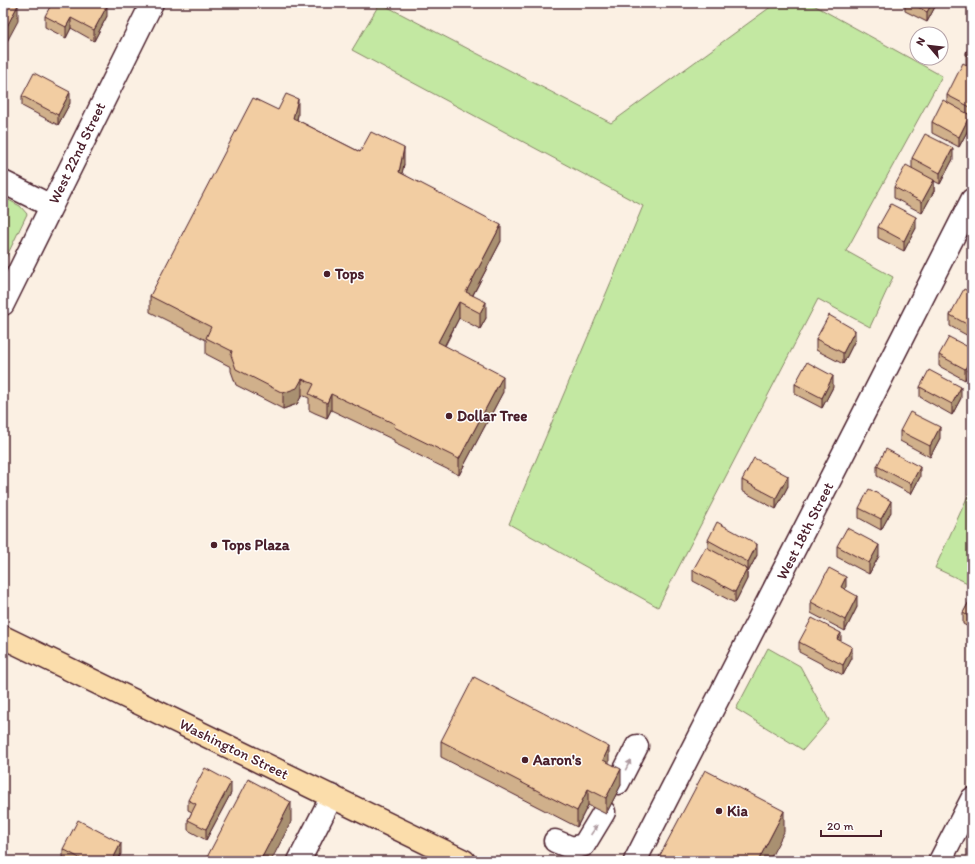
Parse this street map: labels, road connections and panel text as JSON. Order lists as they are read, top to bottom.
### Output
{
  "streets": {
    "main road": ["Washington Street"],
    "street": ["West 22nd Street", "West 18th Street"]
  },
  "places": [
    "Tops",
    "Dollar Tree",
    "Tops Plaza",
    "Aaron's",
    "Kia"
  ],
  "scale_bar": "20 m",
  "north": "top left"
}
